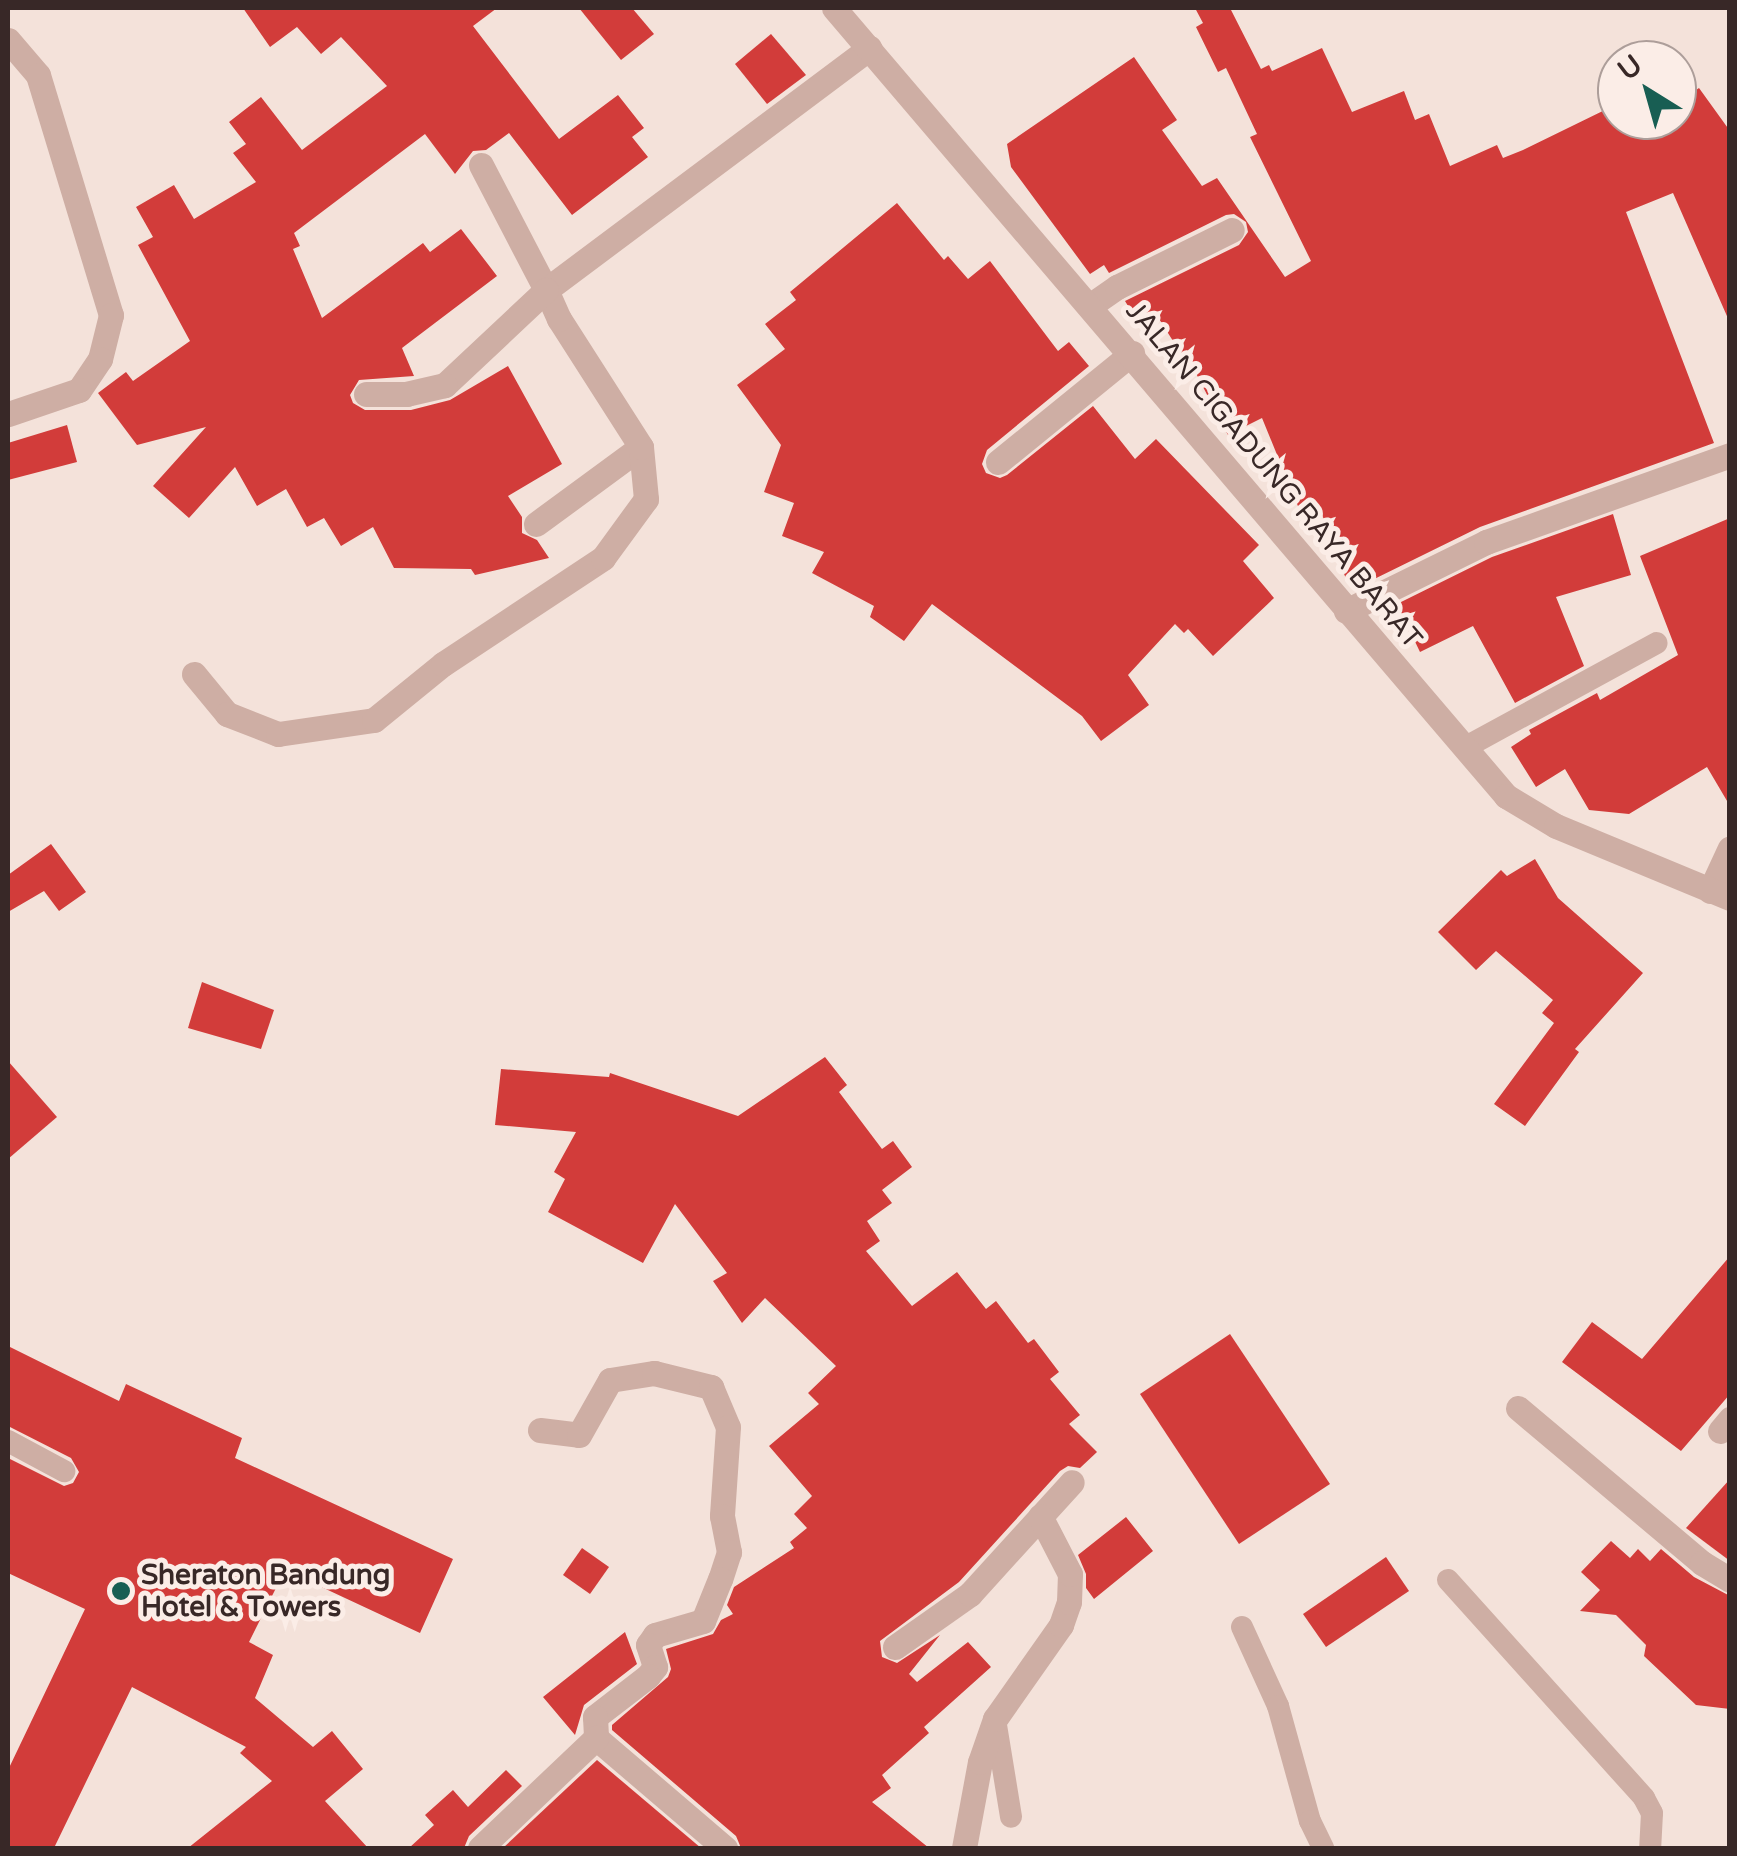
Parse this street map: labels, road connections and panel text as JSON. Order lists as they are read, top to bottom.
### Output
{
  "streets": {
    "street": ["JALAN CIGADUNG RAYA BARAT"]
  },
  "places": ["Sheraton Bandung Hotel & Towers"],
  "north": "top left"
}
